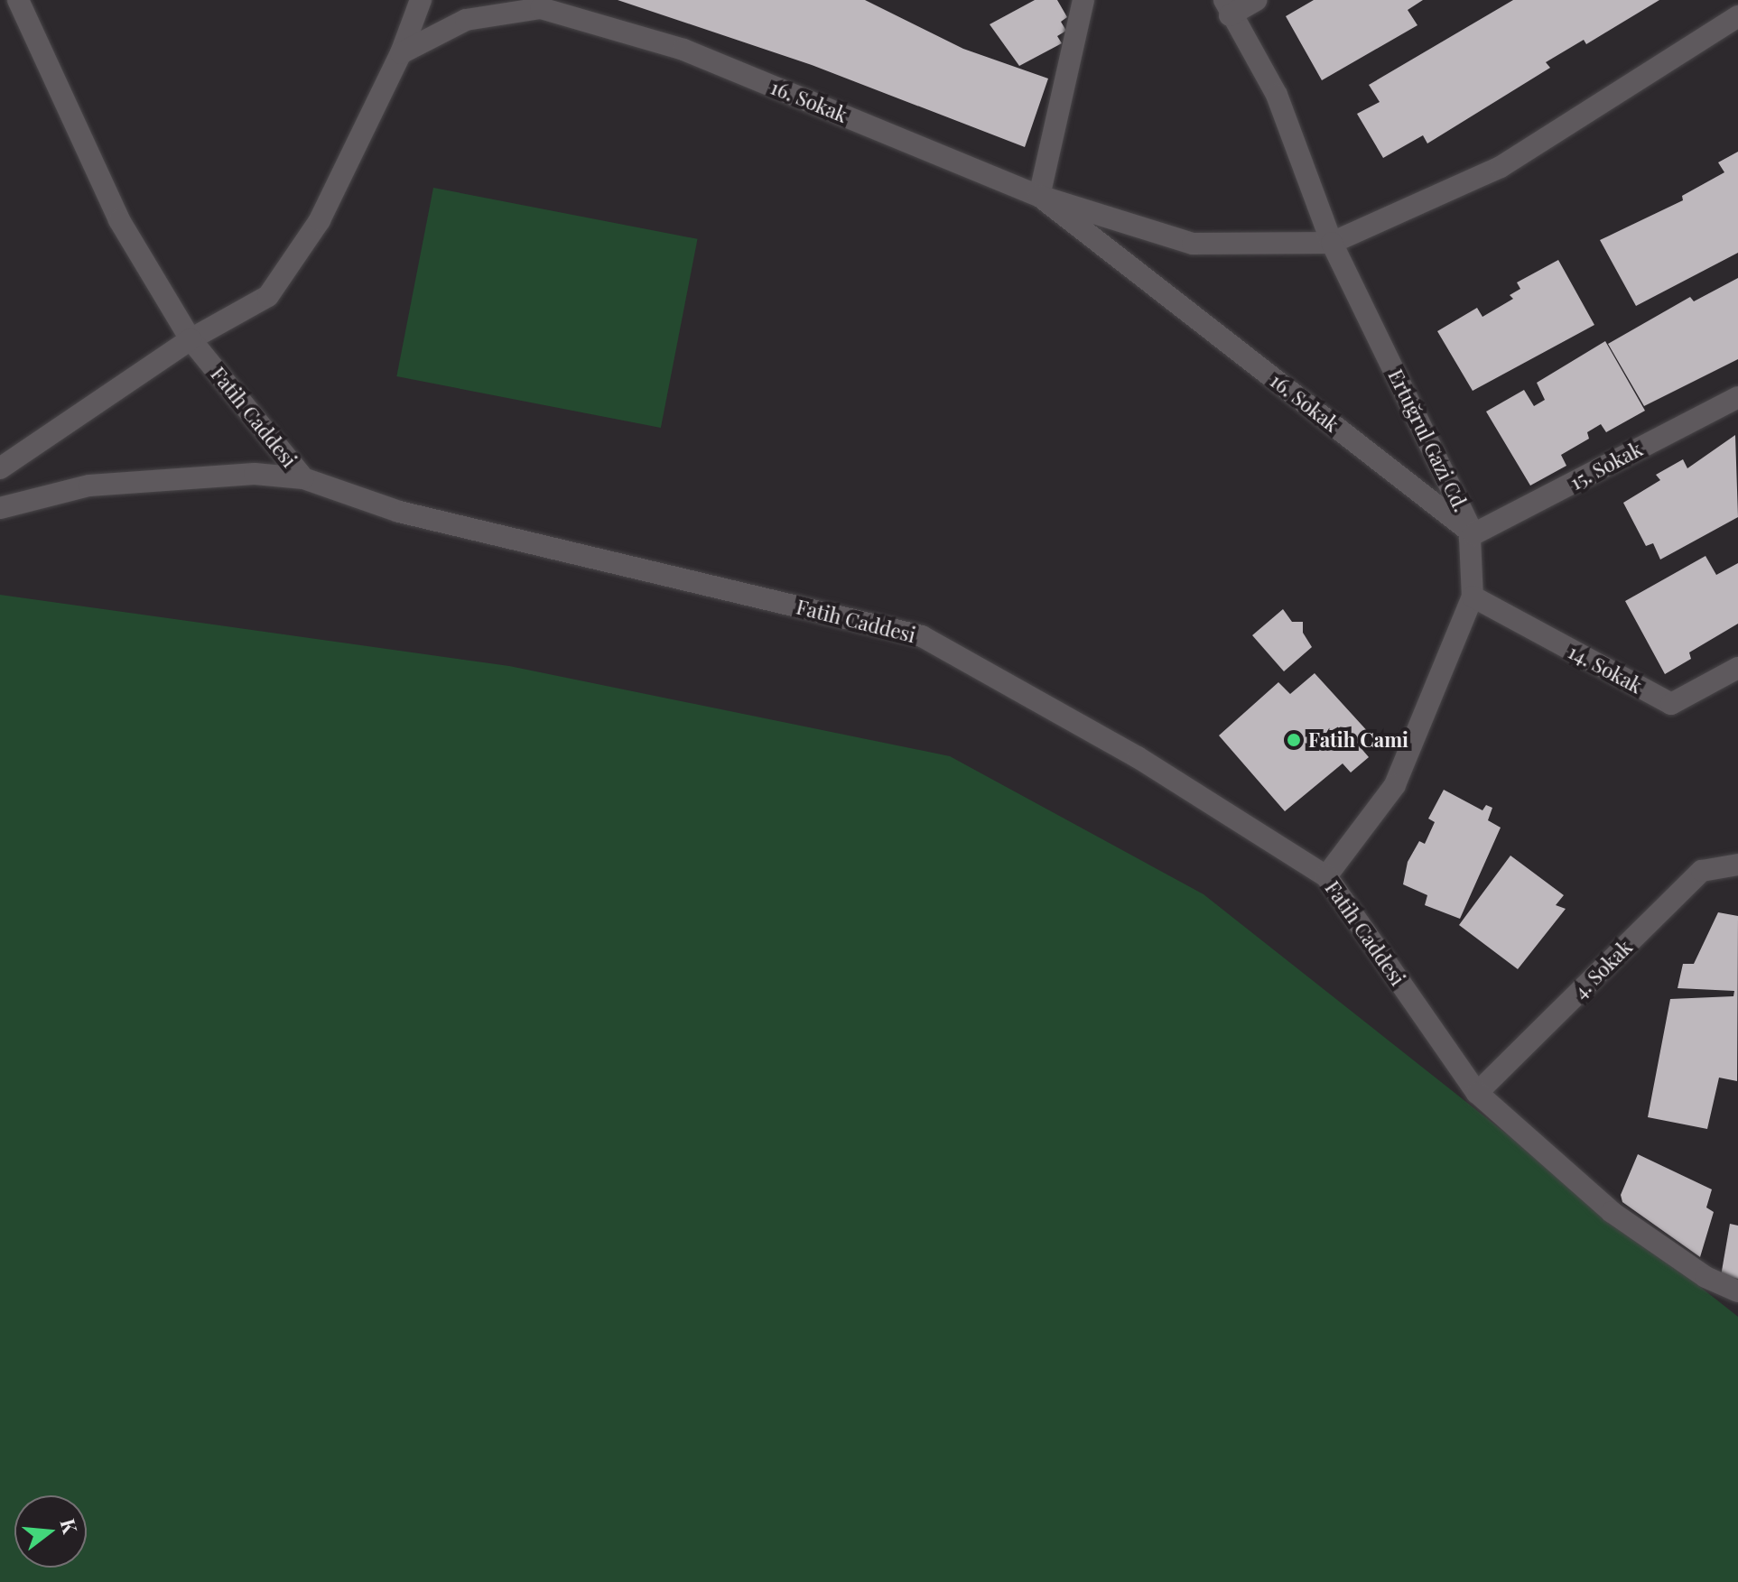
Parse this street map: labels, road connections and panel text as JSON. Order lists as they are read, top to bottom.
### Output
{
  "streets": {
    "street": [
      "16. Sokak",
      "Fatih Caddesi",
      "Ertuğrul Gazi Cd.",
      "15. Sokak",
      "14. Sokak",
      "4. Sokak"
    ]
  },
  "crossings": [
    ["16. Sokak", "Ertuğrul Gazi Cd."],
    ["16. Sokak", "15. Sokak"],
    ["Fatih Caddesi", "Ertuğrul Gazi Cd."],
    ["Fatih Caddesi", "4. Sokak"],
    ["Ertuğrul Gazi Cd.", "15. Sokak"],
    ["Ertuğrul Gazi Cd.", "14. Sokak"]
  ],
  "places": ["Fatih Cami"],
  "north": "right"
}
